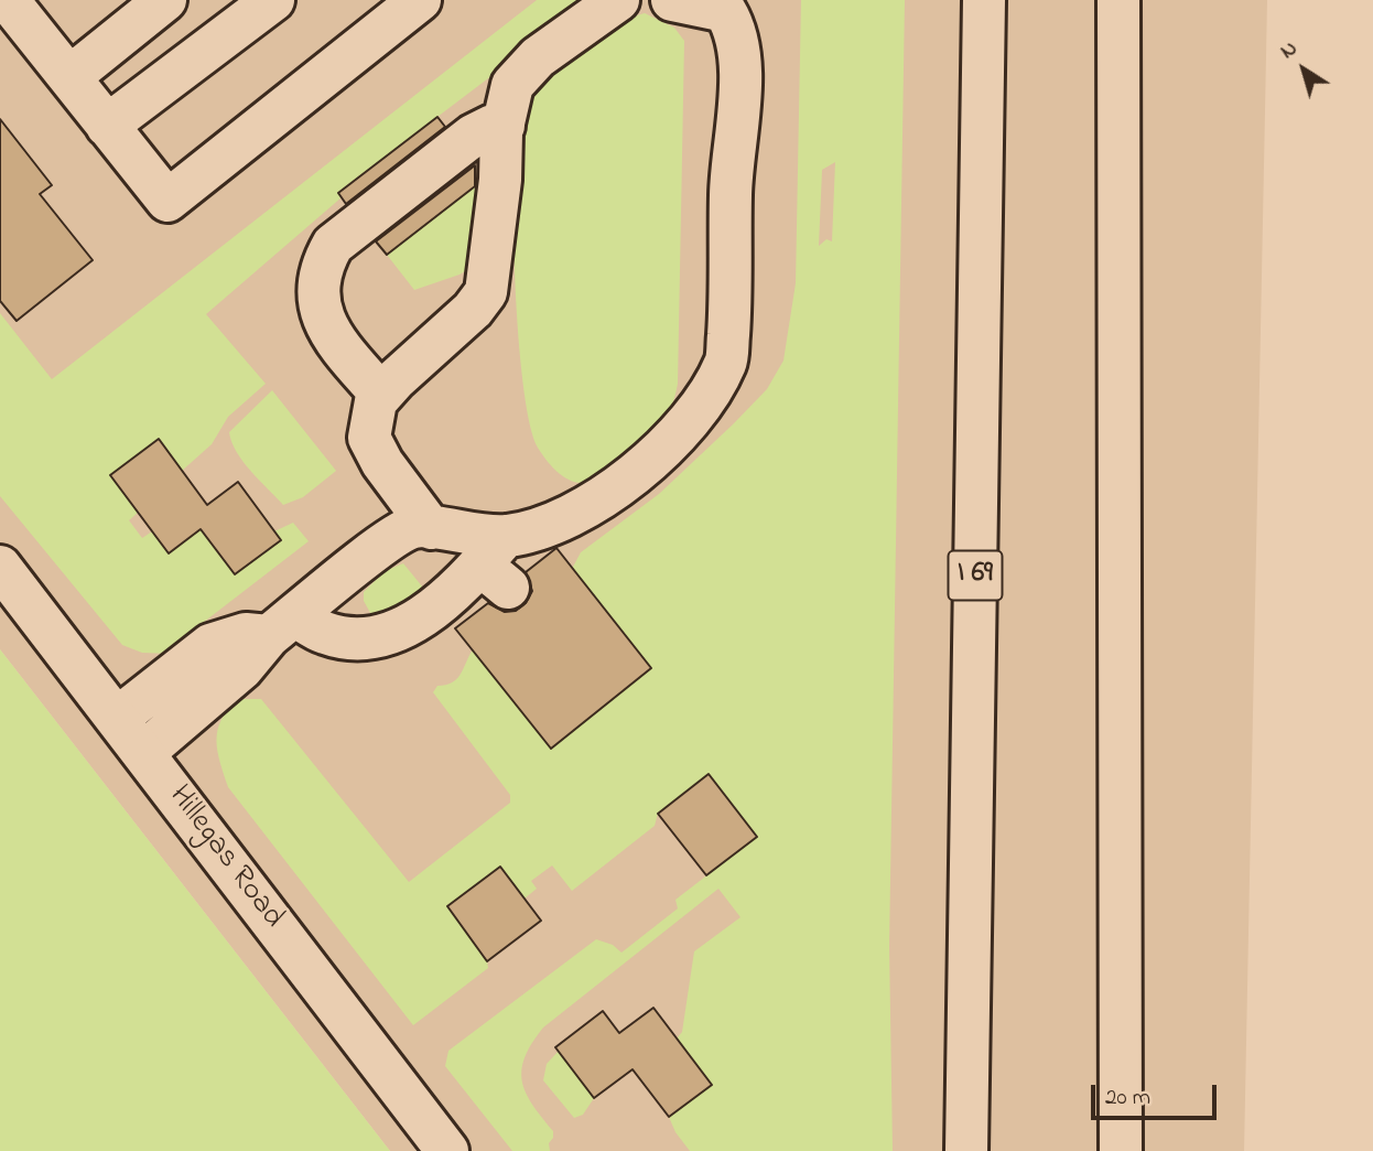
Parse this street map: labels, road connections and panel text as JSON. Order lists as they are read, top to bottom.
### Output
{
  "streets": {
    "main road": ["I 69", "Hillegas Road"]
  },
  "scale_bar": "20 m",
  "north": "top left"
}
